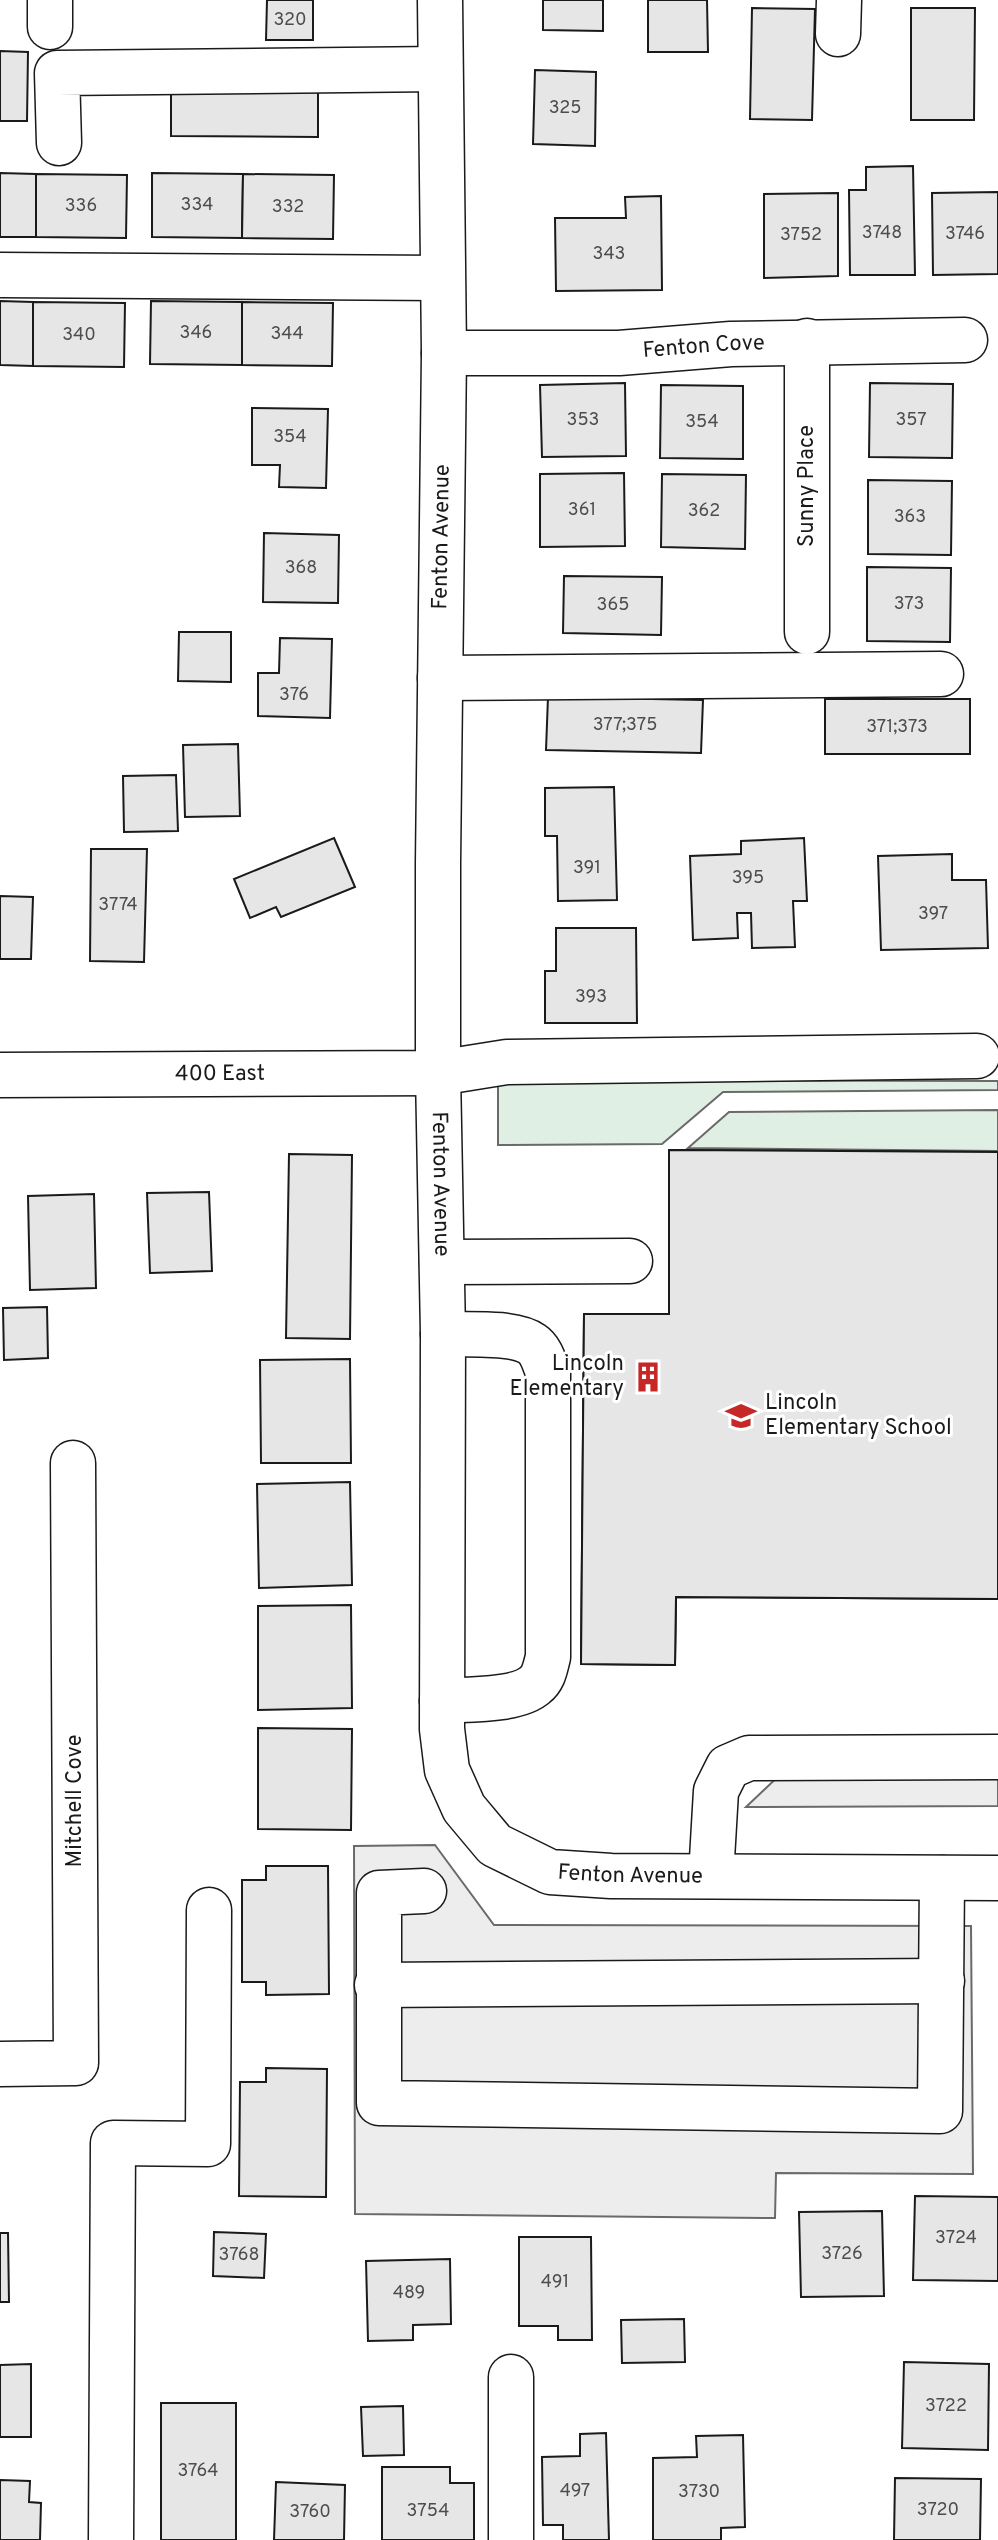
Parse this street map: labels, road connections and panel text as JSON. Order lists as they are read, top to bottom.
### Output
{
  "streets": {
    "street": [
      "Fenton Cove",
      "Sunny Place",
      "Fenton Avenue",
      "400 East",
      "Mitchell Cove"
    ]
  },
  "crossings": [
    ["Fenton Cove", "Sunny Place"],
    ["Fenton Cove", "Fenton Avenue"],
    ["Fenton Avenue", "400 East"]
  ],
  "places": {
    "building": ["Lincoln Elementary"],
    "school or university": ["Lincoln Elementary School"]
  },
  "house_numbers": [
    "320",
    "325",
    "334",
    "336",
    "332",
    "3748",
    "3746",
    "3752",
    "343",
    "346",
    "344",
    "340",
    "353",
    "357",
    "354",
    "354",
    "361",
    "362",
    "363",
    "368",
    "373",
    "365",
    "376",
    "377;375",
    "371;373",
    "391",
    "395",
    "3774",
    "397",
    "393",
    "3724",
    "3726",
    "3768",
    "491",
    "489",
    "3722",
    "3764",
    "497",
    "3730",
    "3720",
    "3754",
    "3760"
  ]
}
